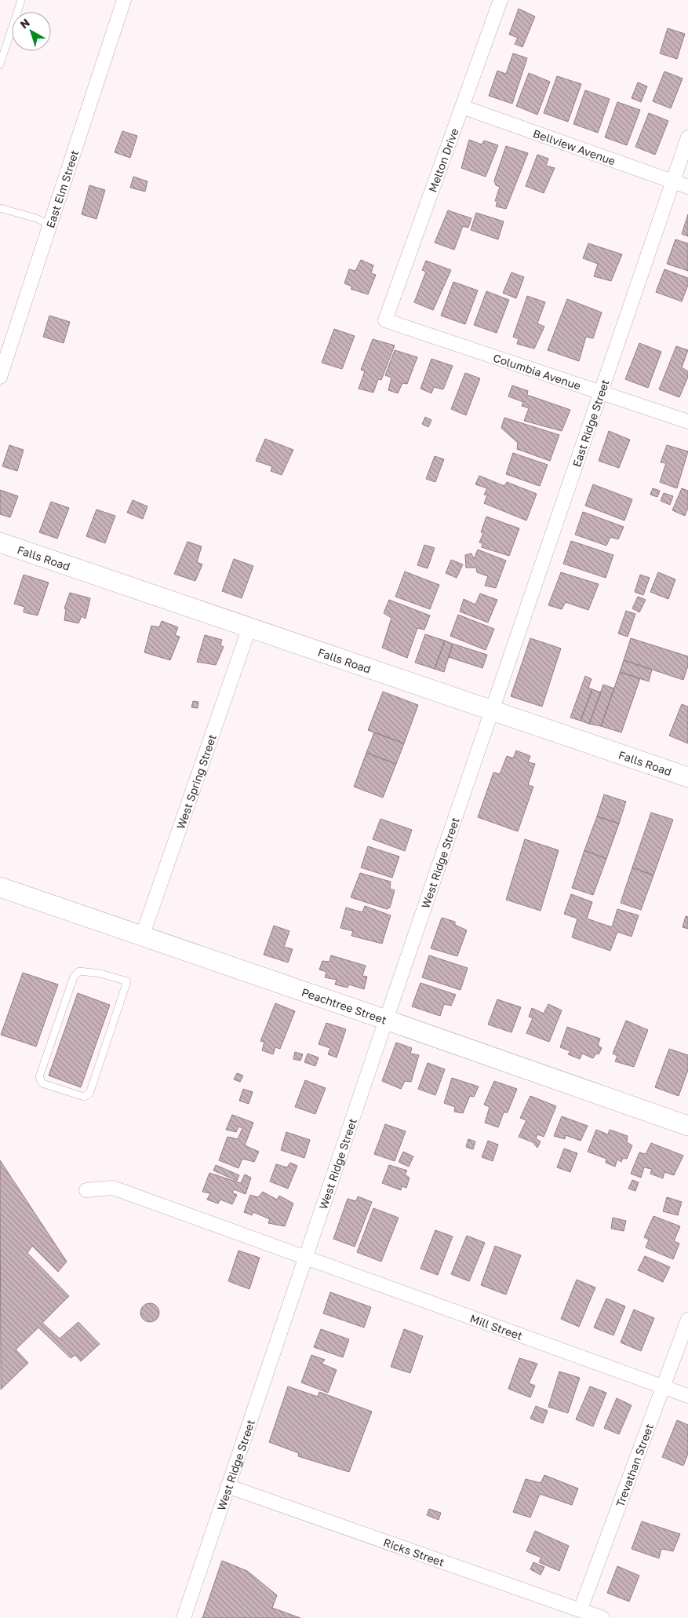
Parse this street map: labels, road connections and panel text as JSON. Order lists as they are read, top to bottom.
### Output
{
  "streets": {
    "main road": ["Falls Road", "Peachtree Street"],
    "street": [
      "Bellview Avenue",
      "Melton Drive",
      "East Elm Street",
      "Columbia Avenue",
      "East Ridge Street",
      "West Spring Street",
      "West Ridge Street",
      "Mill Street",
      "Trevathan Street",
      "Ricks Street"
    ]
  },
  "crossings": [
    ["Bellview Avenue", "Melton Drive"],
    ["Bellview Avenue", "East Ridge Street"],
    ["Melton Drive", "Columbia Avenue"],
    ["Columbia Avenue", "East Ridge Street"],
    ["East Ridge Street", "Falls Road"],
    ["East Ridge Street", "West Ridge Street"],
    ["Falls Road", "West Spring Street"],
    ["Falls Road", "West Ridge Street"],
    ["West Spring Street", "Peachtree Street"],
    ["West Ridge Street", "Peachtree Street"],
    ["West Ridge Street", "Mill Street"],
    ["West Ridge Street", "Ricks Street"],
    ["Mill Street", "Trevathan Street"],
    ["Trevathan Street", "Ricks Street"]
  ],
  "north": "top left"
}
